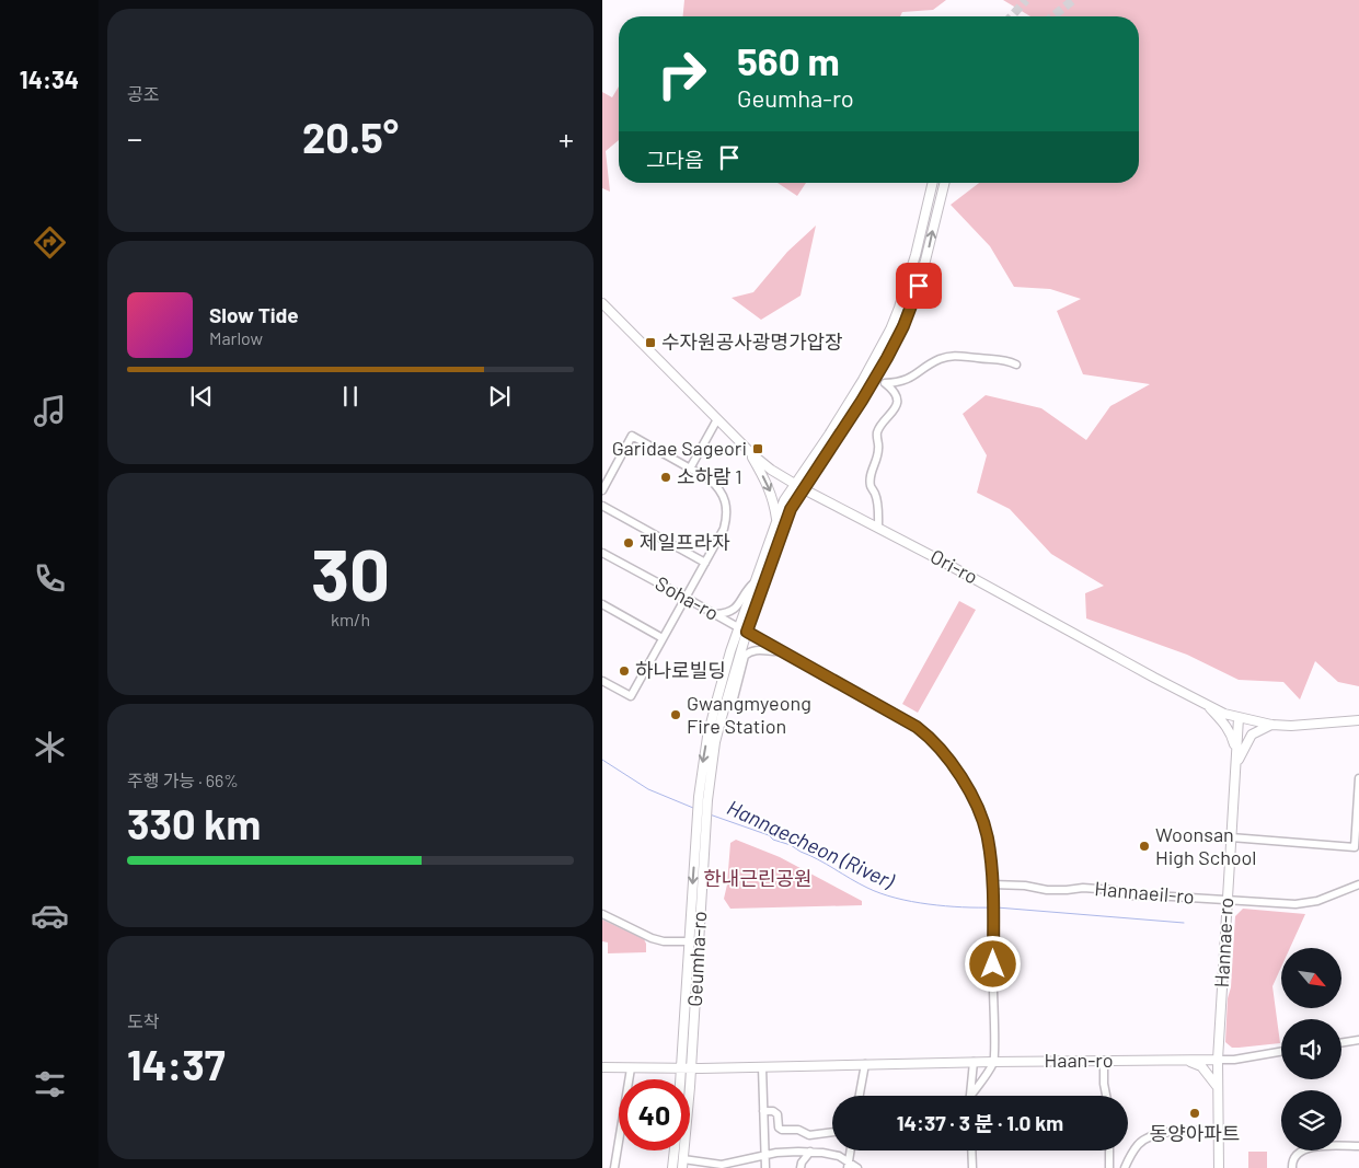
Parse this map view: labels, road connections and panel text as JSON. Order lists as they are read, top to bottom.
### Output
{
  "streets": {
    "main road": [
      "Ori-ro",
      "Hannae-ro",
      "Geumha-ro",
      "Haan-ro"
    ],
    "street": ["Soha-ro", "Hannaeil-ro"]
  },
  "crossings": [
    ["Ori-ro", "Hannae-ro"],
    ["Ori-ro", "Geumha-ro"],
    ["Soha-ro", "Hannaeil-ro"],
    ["Soha-ro", "Geumha-ro"],
    ["Soha-ro", "Haan-ro"],
    ["Hannaeil-ro", "Hannae-ro"],
    ["Hannae-ro", "Haan-ro"],
    ["Geumha-ro", "Haan-ro"]
  ],
  "water": ["Hannaecheon (River)"],
  "parks": ["한내근린공원"],
  "places": {
    "transit": ["수자원공사광명가압장", "Garidae Sageori"],
    "other": [
      "소하람 1",
      "제일프라자",
      "하나로빌딩",
      "Gwangmyeong Fire Station",
      "Woonsan High School",
      "동양아파트"
    ]
  },
  "north": "bottom right",
  "page": {
    "tabs": "14:34",
    "tile": [
      "공조",
      ["30", "km/h"],
      ["주행 가능 · 66%", "330 km"],
      ["도착", "14:37"]
    ],
    "turn": ["560 m", "Geumha-ro"],
    "heat": ["−", "20.5°", "+"],
    "then": "그다음",
    "song": ["Slow Tide", "Marlow"],
    "limit": "40",
    "trip": "14:37 · 3 분 · 1.0 km"
  }
}
